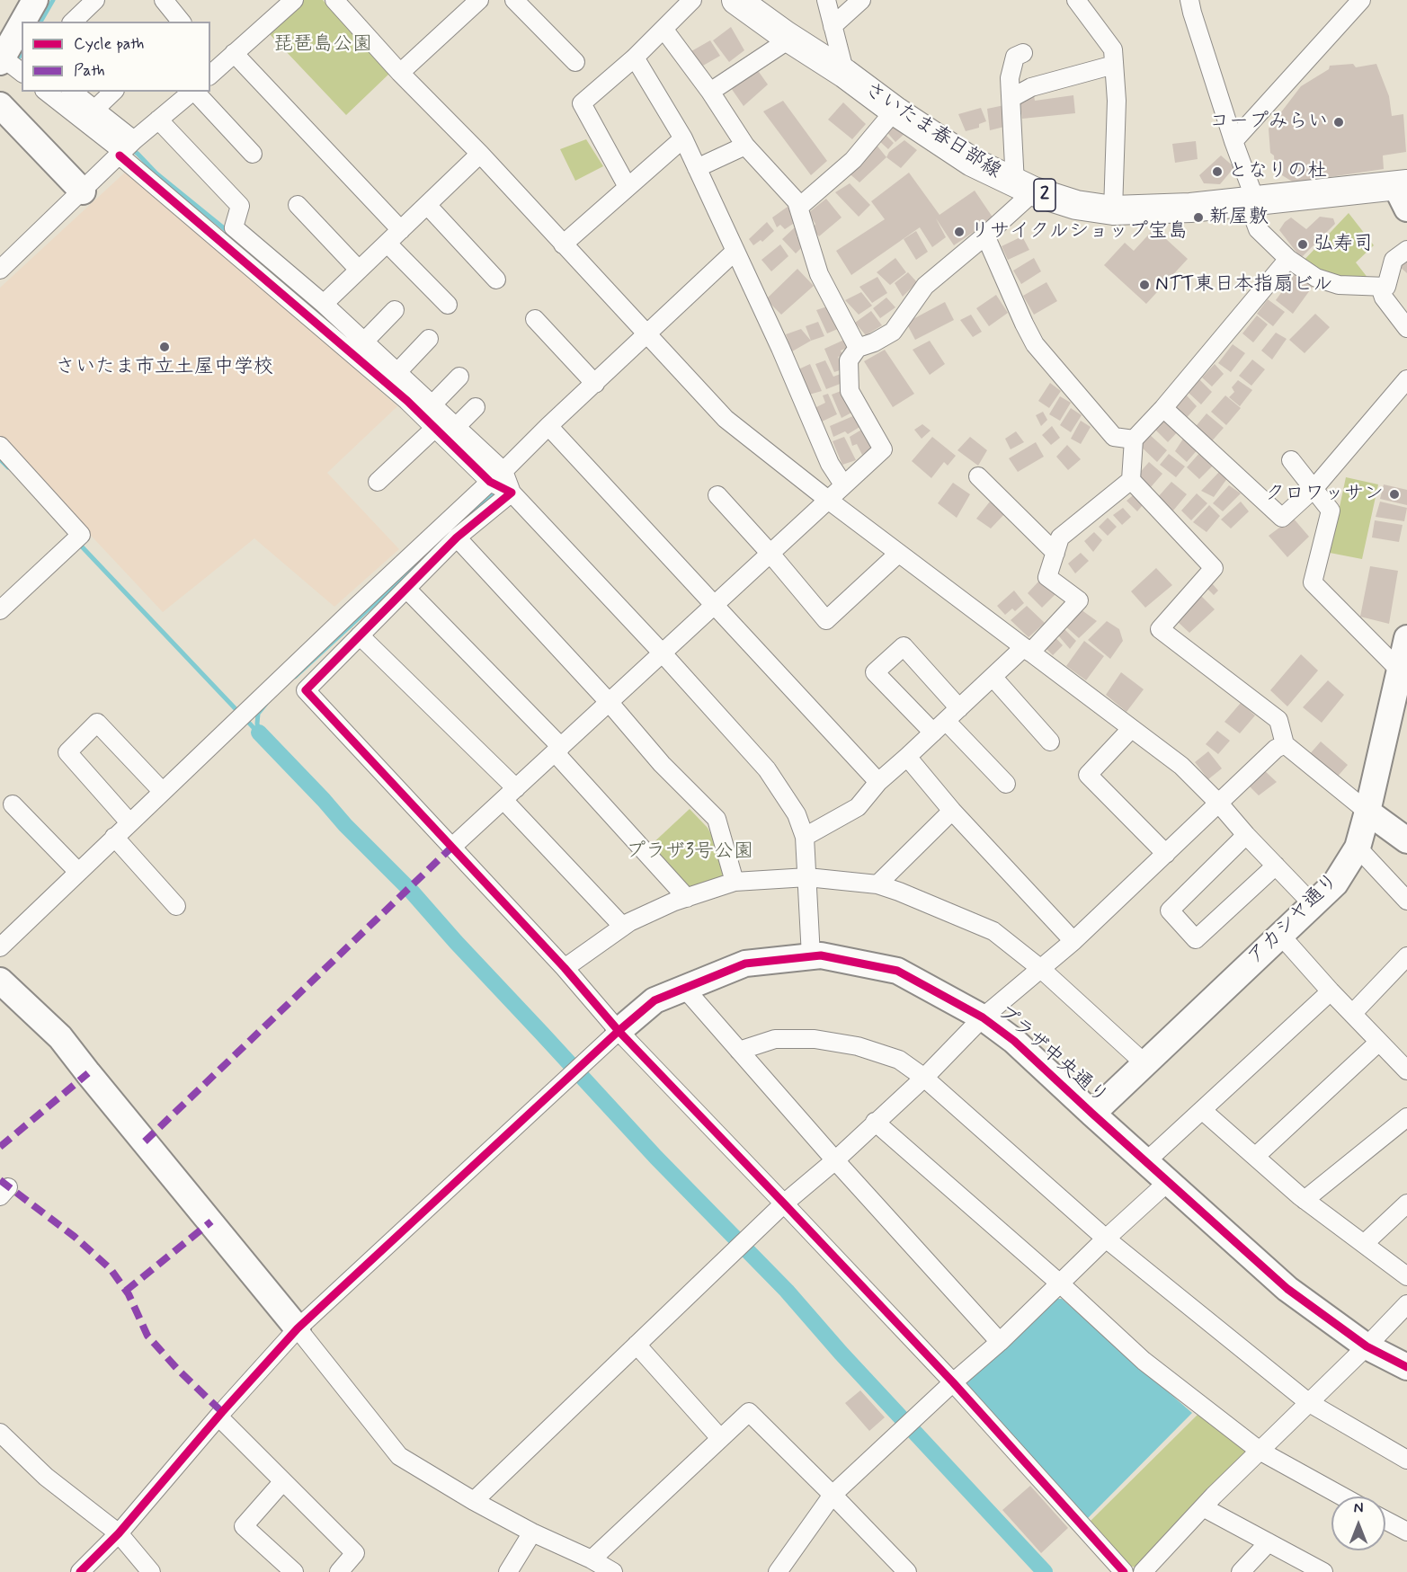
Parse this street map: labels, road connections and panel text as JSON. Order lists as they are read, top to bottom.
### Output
{
  "streets": {
    "main road": ["さいたま春日部線", "2"],
    "street": ["アカシヤ通り", "プラザ中央通り"]
  },
  "crossings": [
    ["アカシヤ通り", "プラザ中央通り"]
  ],
  "parks": ["琵琶島公園", "プラザ3号公園"],
  "places": [
    "コープみらい",
    "となりの杜",
    "新屋敷",
    "リサイクルショップ宝島",
    "弘寿司",
    "NTT東日本指扇ビル",
    "さいたま市立土屋中学校",
    "クロワッサン"
  ],
  "legend": ["Cycle path", "Path"],
  "north": "top"
}
